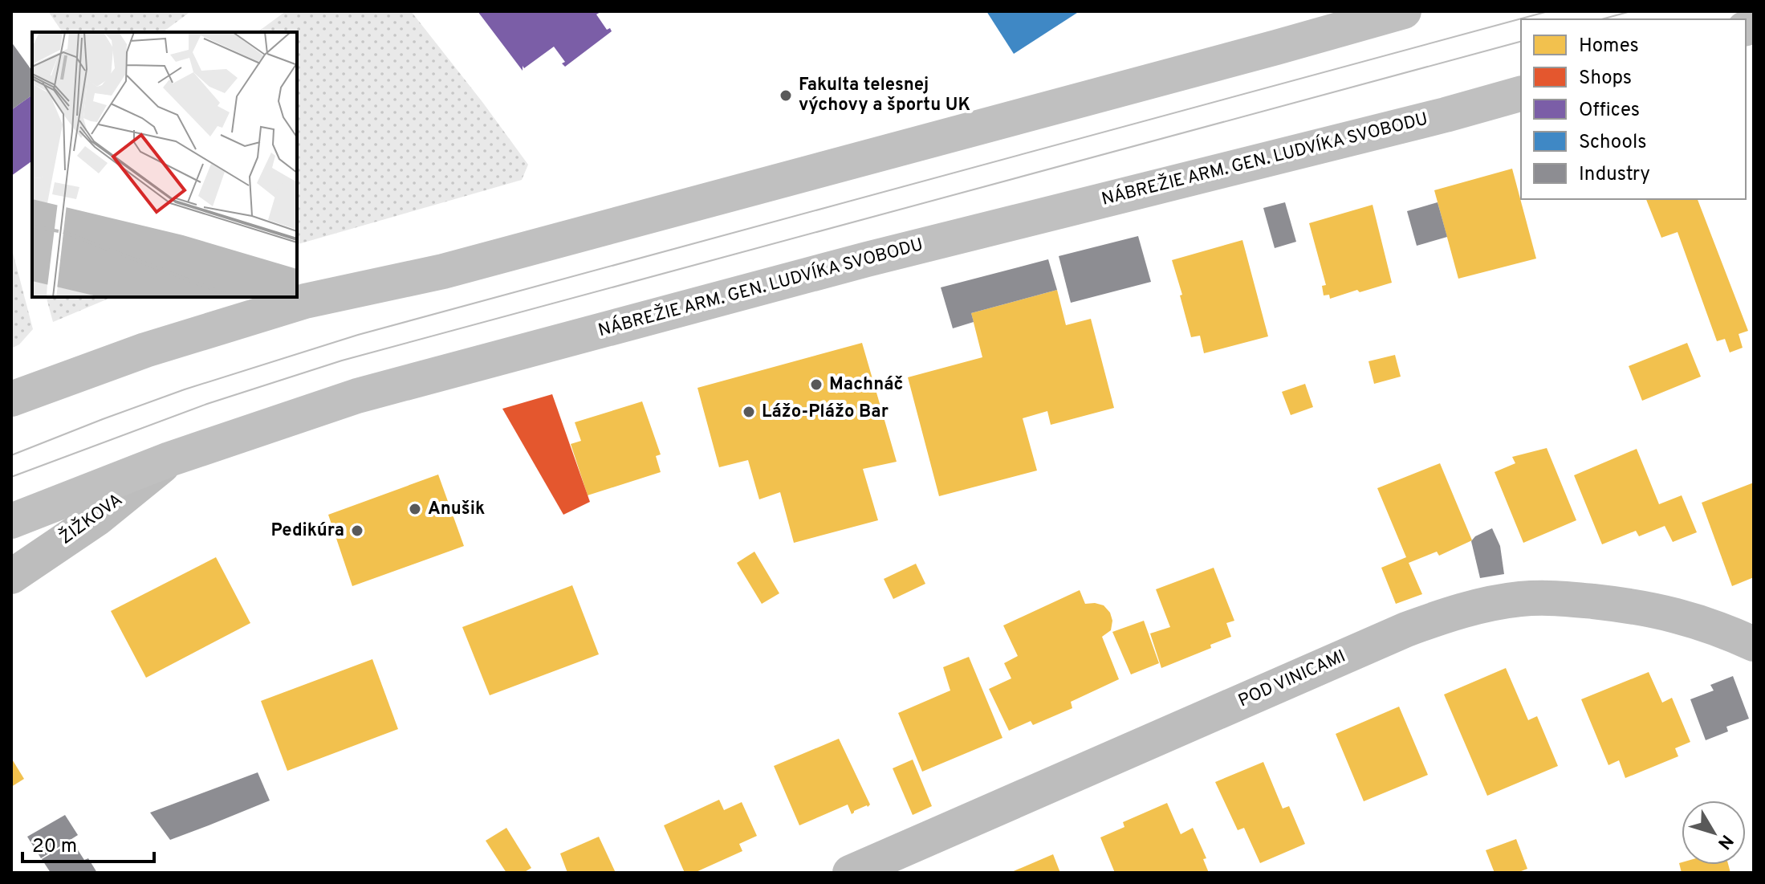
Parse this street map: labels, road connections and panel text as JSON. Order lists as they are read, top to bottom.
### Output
{
  "streets": {
    "main road": ["NÁBREŽIE ARM. GEN. LUDVÍKA SVOBODU"],
    "street": ["ŽIŽKOVA", "POD VINICAMI"]
  },
  "crossings": [
    ["NÁBREŽIE ARM. GEN. LUDVÍKA SVOBODU", "ŽIŽKOVA"]
  ],
  "places": [
    "Fakulta telesnej výchovy a športu UK",
    "Machnáč",
    "Lážo-Plážo Bar",
    "Anušik",
    "Pedikúra"
  ],
  "legend": [
    "Homes",
    "Shops",
    "Offices",
    "Schools",
    "Industry"
  ],
  "scale_bar": "20 m",
  "north": "bottom right"
}
